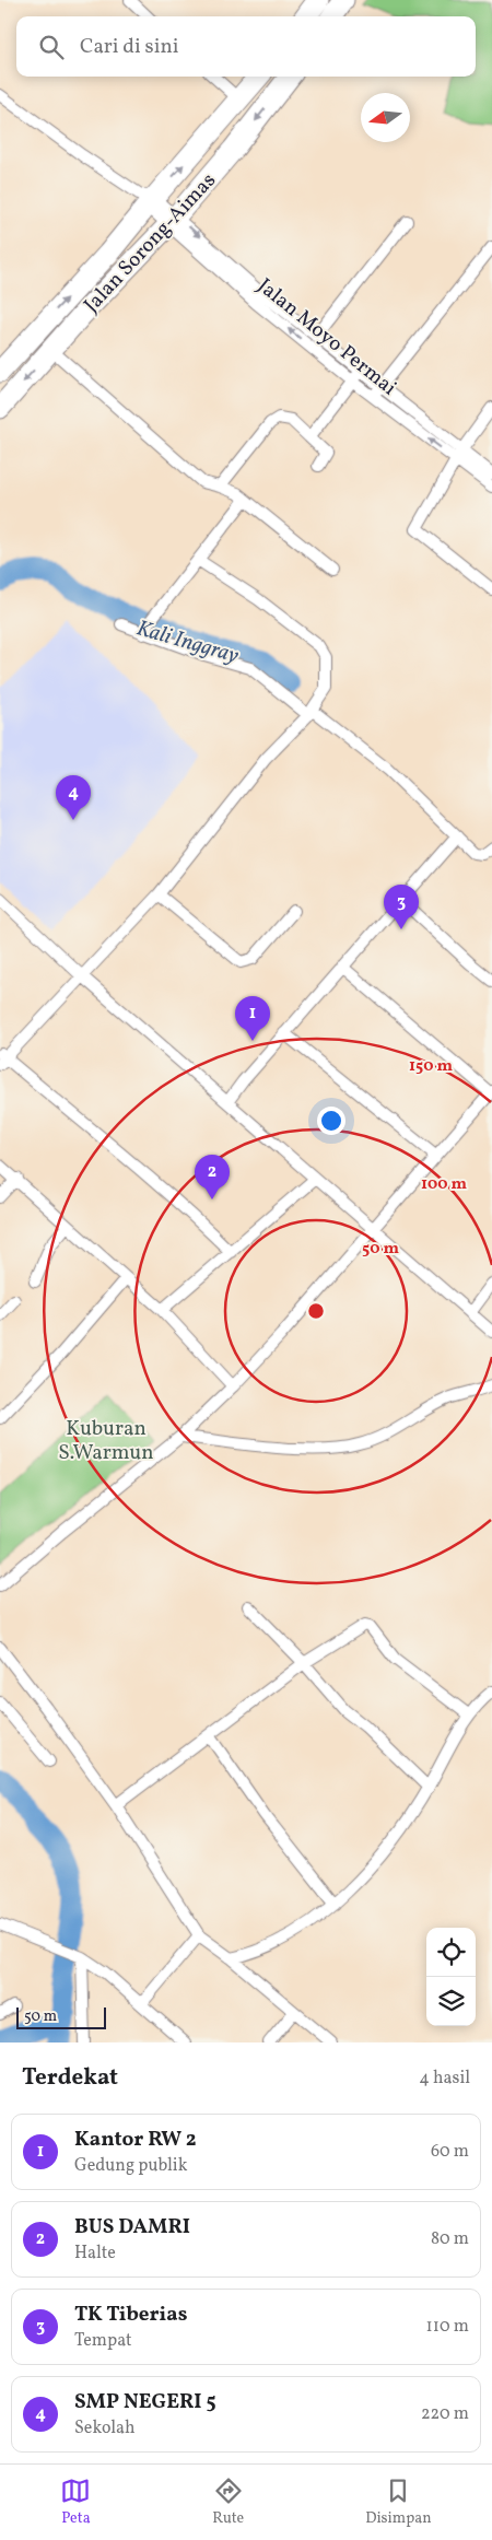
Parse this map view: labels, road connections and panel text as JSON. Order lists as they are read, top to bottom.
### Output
{
  "streets": {
    "highway": ["Jalan Sorong-Aimas"],
    "street": ["Jalan Moyo Permai"]
  },
  "crossings": [
    ["Jalan Sorong-Aimas", "Jalan Moyo Permai"]
  ],
  "water": ["Kali Inggray"],
  "parks": ["Kuburan S.Warmun"],
  "scale_bar": "50 m",
  "north": "left",
  "page": {
    "search": "Cari di sini",
    "pins": [
      "4",
      "3",
      "1",
      "2"
    ],
    "scale": "50 m",
    "heading": ["Terdekat", "4 hasil"],
    "list": [
      {
        "mark": "1",
        "name": "Kantor RW 2",
        "note": "Gedung publik",
        "value": "60 m"
      },
      {
        "mark": "2",
        "name": "BUS DAMRI",
        "note": "Halte",
        "value": "80 m"
      },
      {
        "mark": "3",
        "name": "TK Tiberias",
        "note": "Tempat",
        "value": "110 m"
      },
      {
        "mark": "4",
        "name": "SMP NEGERI 5",
        "note": "Sekolah",
        "value": "220 m"
      }
    ],
    "nav": ["Peta", "Rute", "Disimpan"]
  },
  "rings": ["150 m", "100 m", "50 m"]
}
